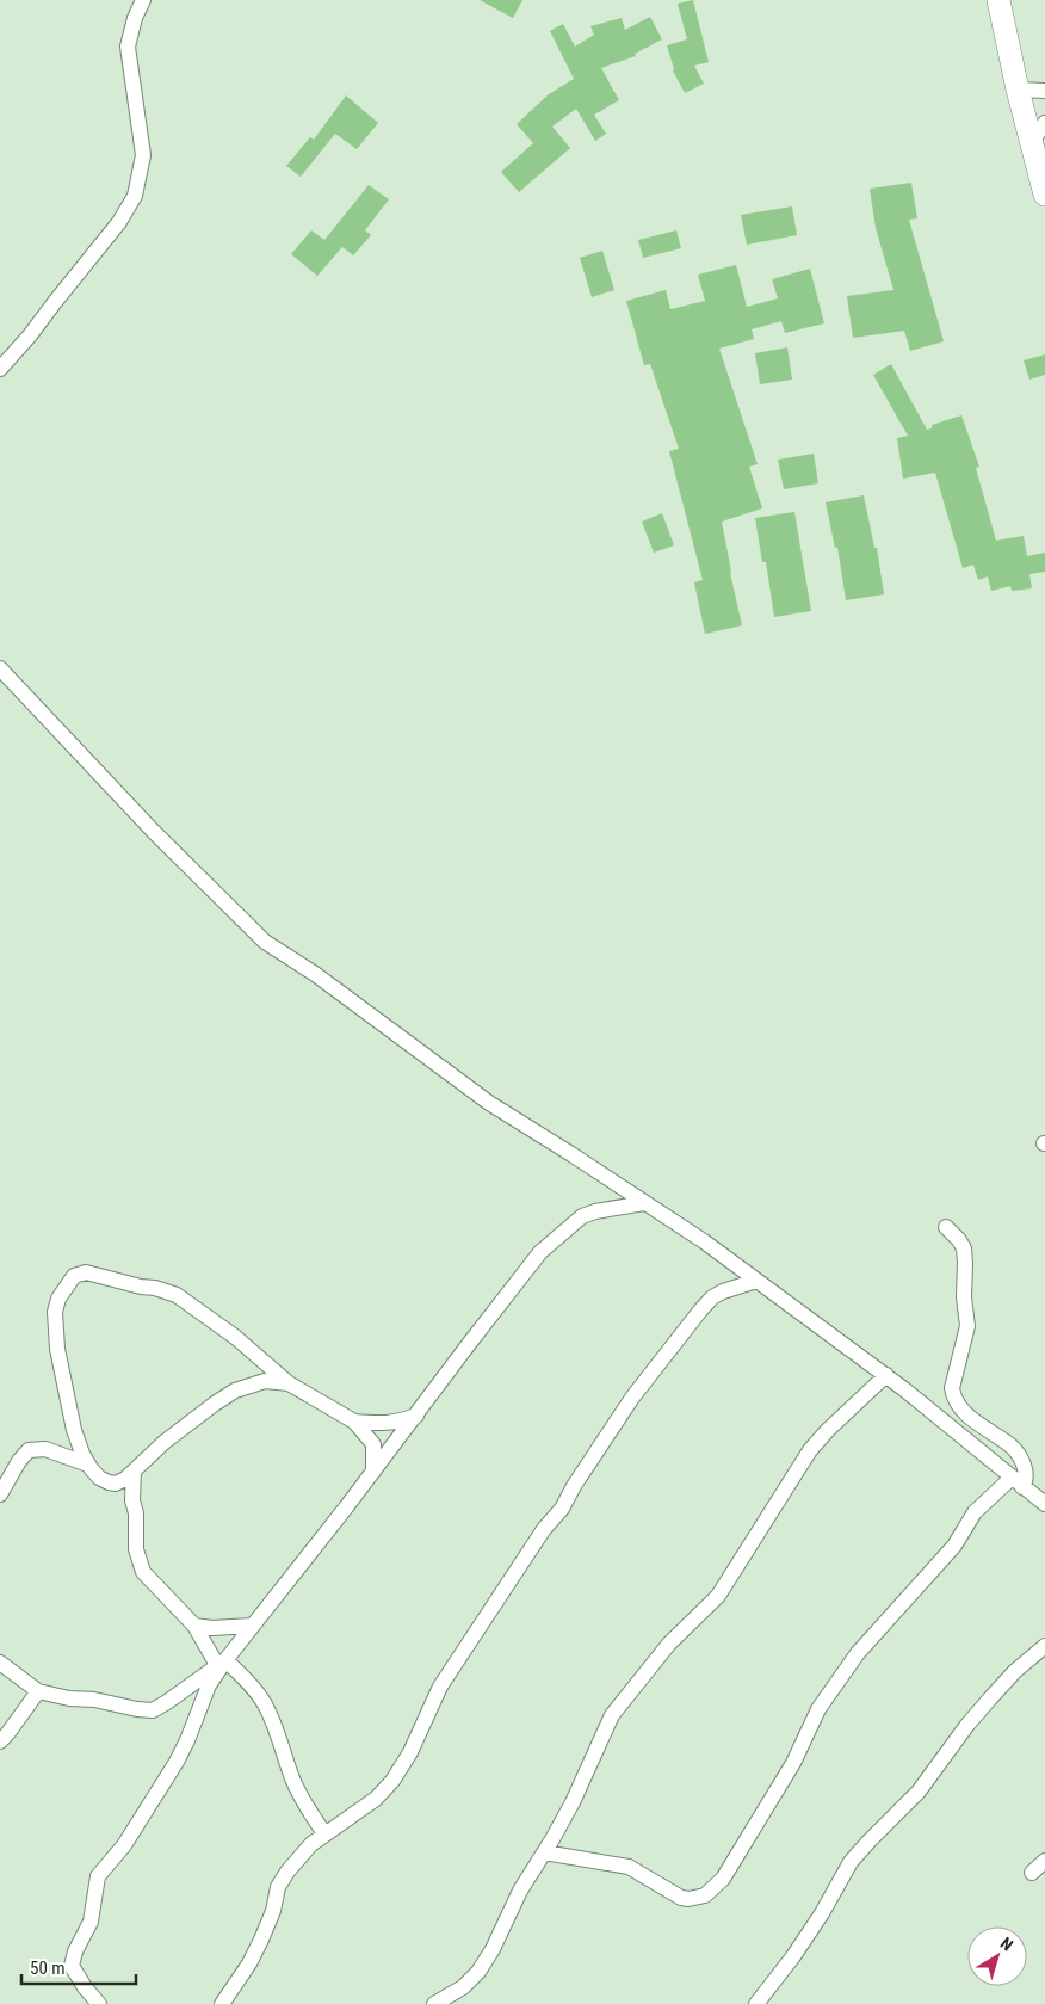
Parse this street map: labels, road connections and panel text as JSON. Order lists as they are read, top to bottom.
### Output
{
  "scale_bar": "50 m",
  "north": "top right"
}
